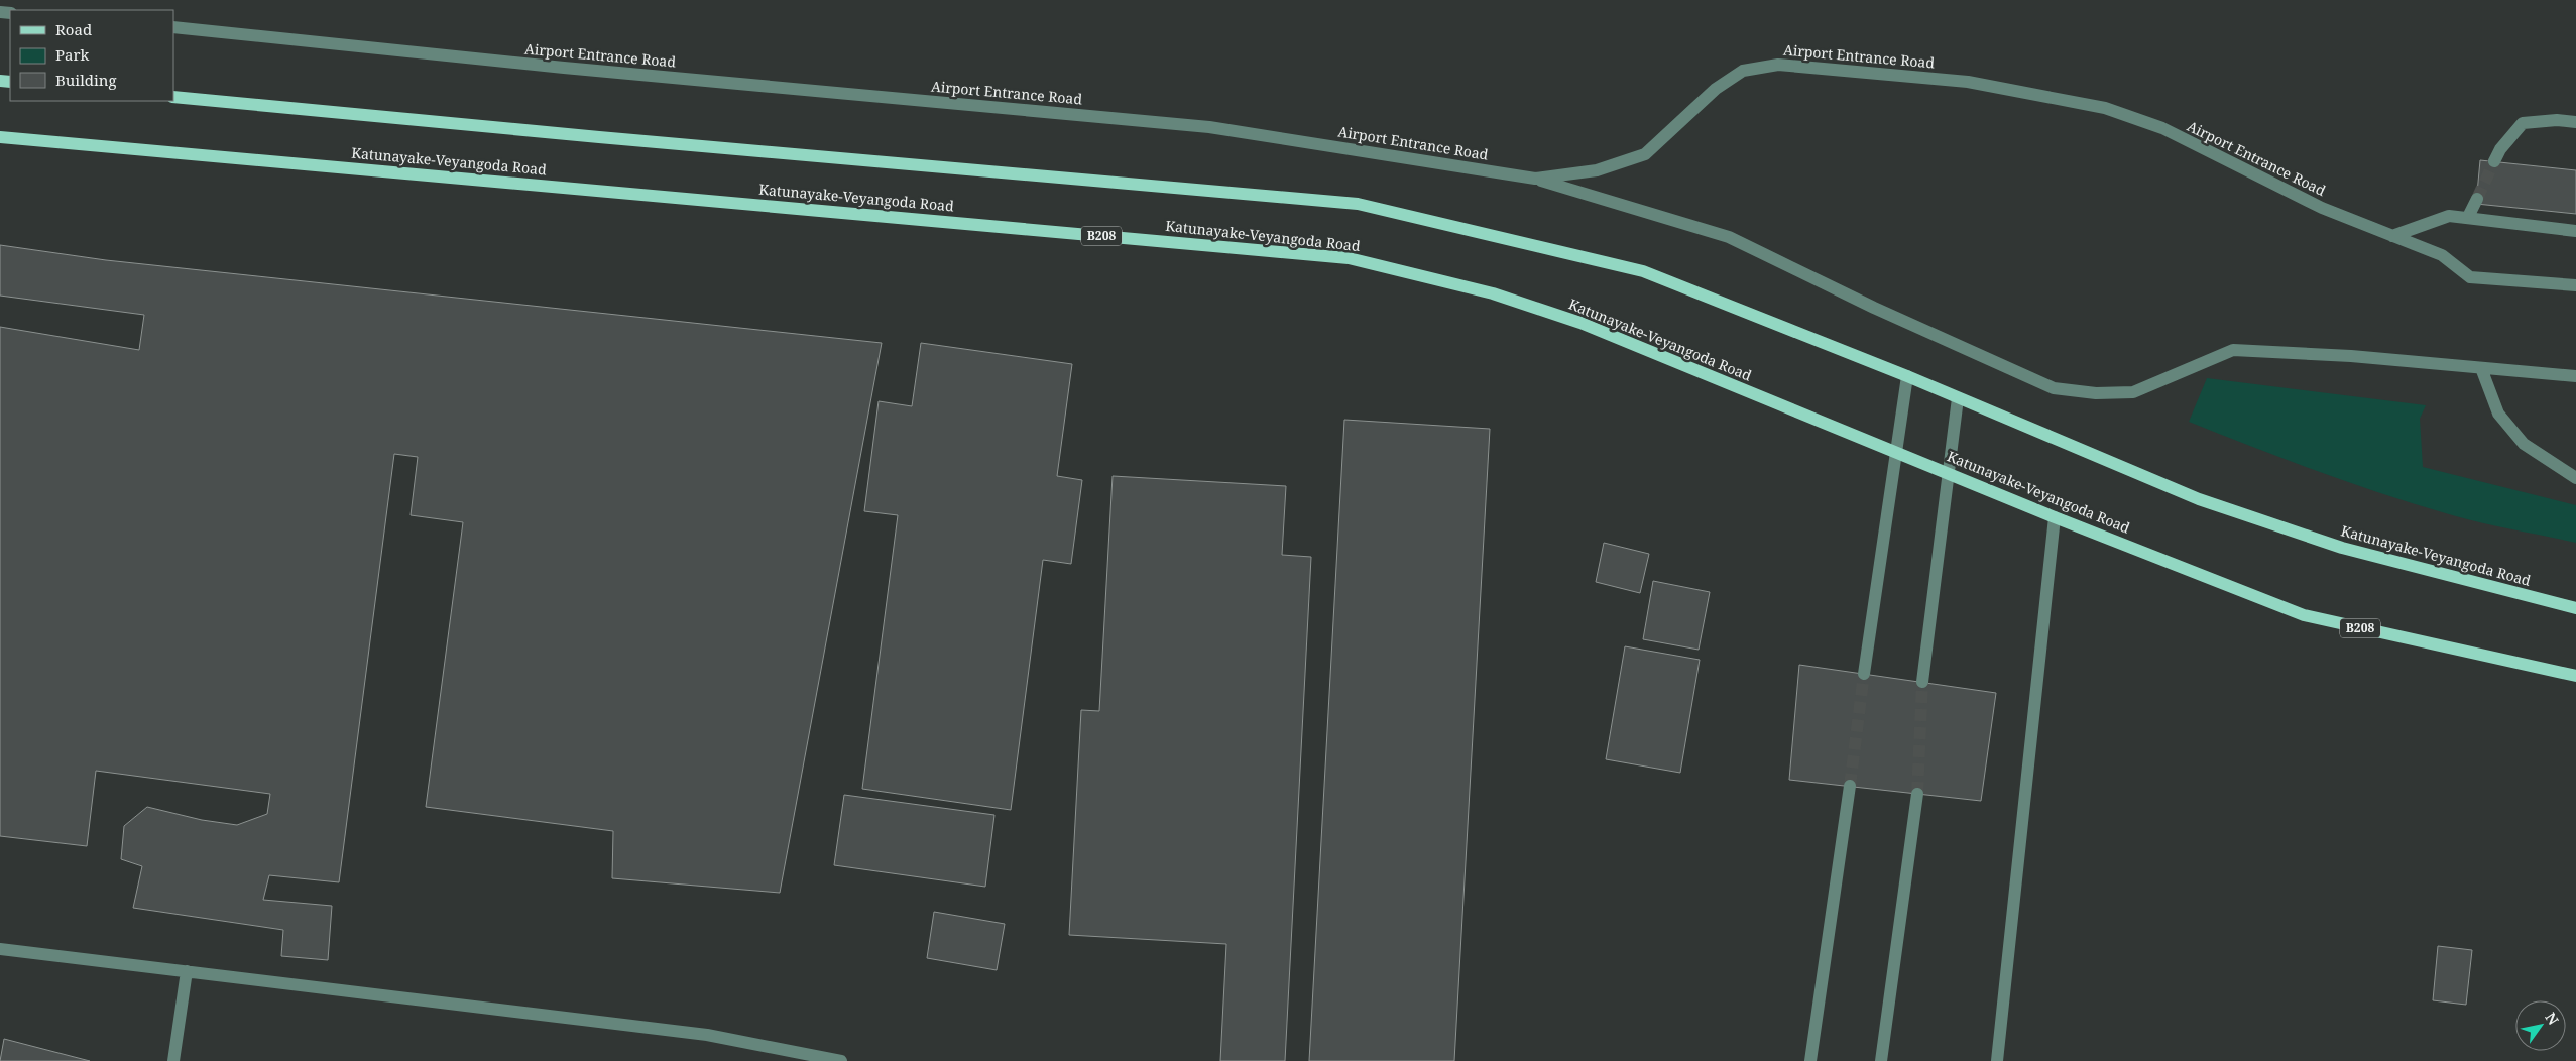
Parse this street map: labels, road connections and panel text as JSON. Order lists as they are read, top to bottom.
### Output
{
  "streets": {
    "main road": ["Katunayake-Veyangoda Road", "B208"],
    "lane": ["Airport Entrance Road"]
  },
  "legend": ["Road", "Park", "Building"],
  "north": "top right"
}
